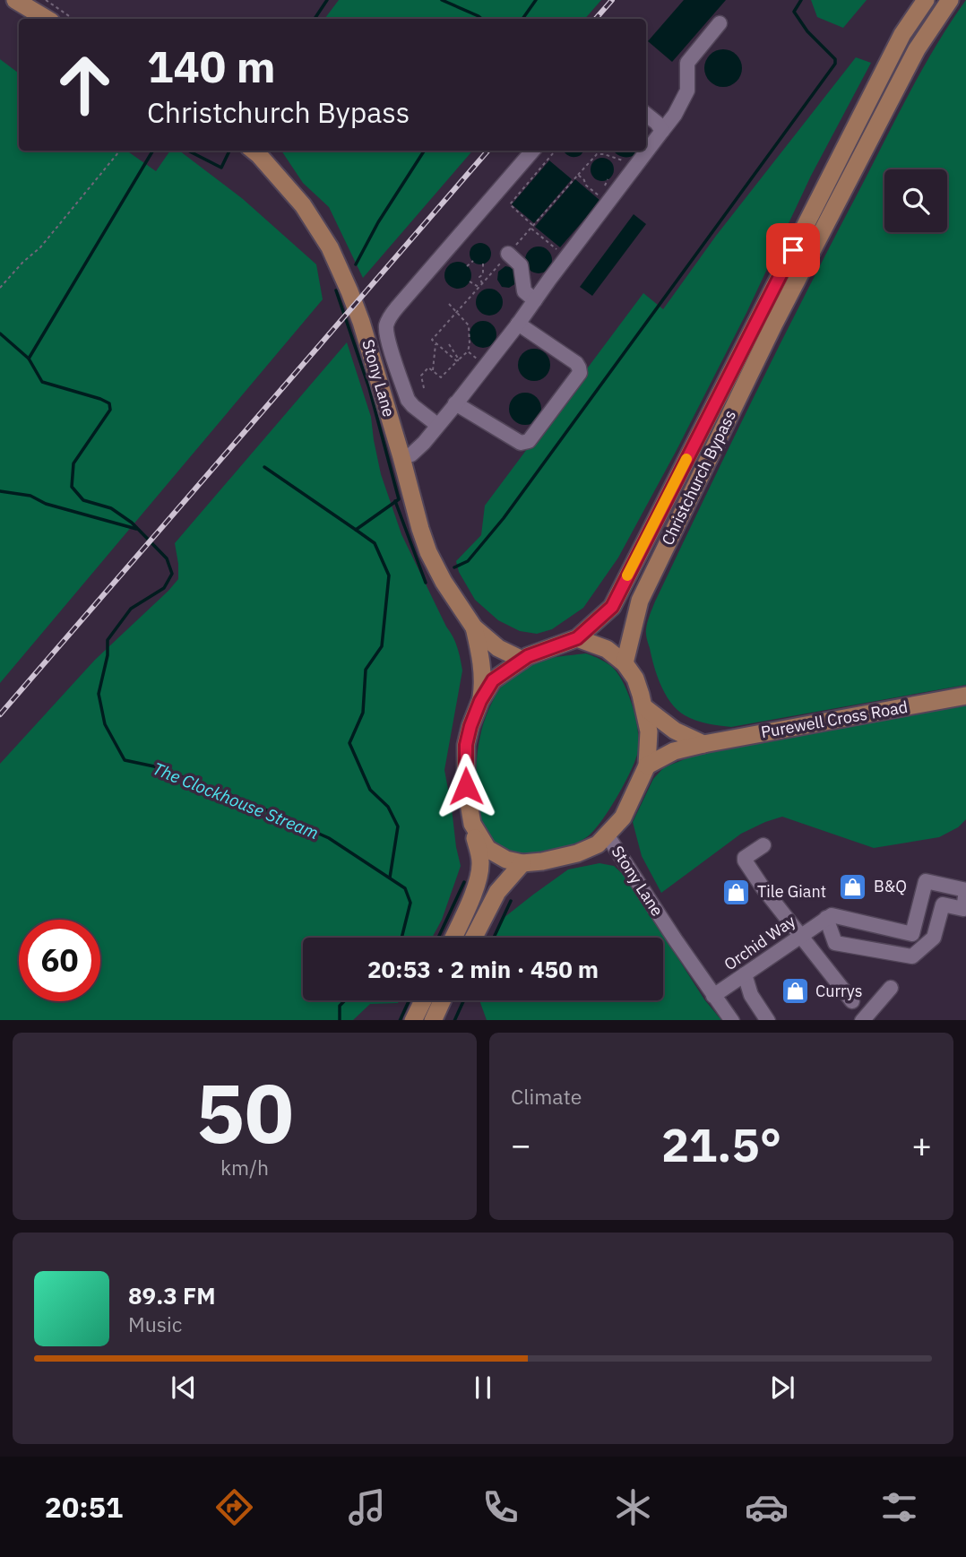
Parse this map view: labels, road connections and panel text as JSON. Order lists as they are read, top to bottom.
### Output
{
  "streets": {
    "main road": ["Stony Lane", "Christchurch Bypass", "Purewell Cross Road"],
    "street": ["Orchid Way"]
  },
  "crossings": [
    ["Stony Lane", "Christchurch Bypass"],
    ["Stony Lane", "Purewell Cross Road"],
    ["Stony Lane", "Orchid Way"],
    ["Christchurch Bypass", "Purewell Cross Road"]
  ],
  "water": ["The Clockhouse Stream"],
  "places": {
    "shop": ["B&Q", "Tile Giant", "Currys"]
  },
  "page": {
    "turn": ["140 m", "Christchurch Bypass"],
    "limit": "60",
    "trip": "20:53 · 2 min · 450 m",
    "tile": [
      ["50", "km/h"],
      "Climate"
    ],
    "heat": ["−", "21.5°", "+"],
    "song": ["89.3 FM", "Music"],
    "tabs": "20:51"
  }
}
